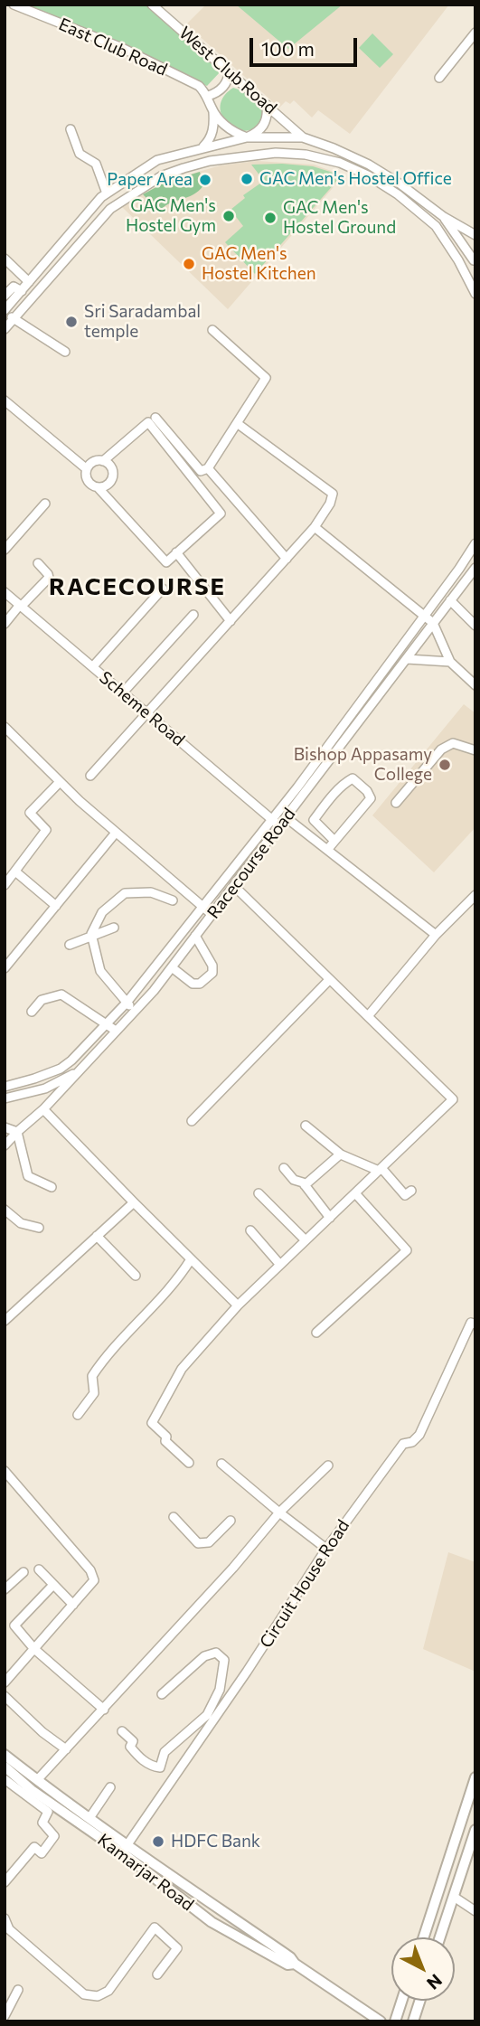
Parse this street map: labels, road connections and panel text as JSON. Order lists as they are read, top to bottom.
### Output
{
  "streets": {
    "main road": ["Kamarjar Road"],
    "street": [
      "East Club Road",
      "West Club Road",
      "Scheme Road",
      "Racecourse Road",
      "Circuit House Road"
    ]
  },
  "crossings": [
    ["Scheme Road", "Racecourse Road"],
    ["Circuit House Road", "Kamarjar Road"]
  ],
  "districts": ["RACECOURSE"],
  "places": [
    "GAC Men's Hostel Office",
    "Paper Area",
    "GAC Men's Hostel Gym",
    "GAC Men's Hostel Ground",
    "GAC Men's Hostel Kitchen",
    "Sri Saradambal temple",
    "Bishop Appasamy College",
    "HDFC Bank"
  ],
  "scale_bar": "100 m",
  "north": "bottom right"
}
